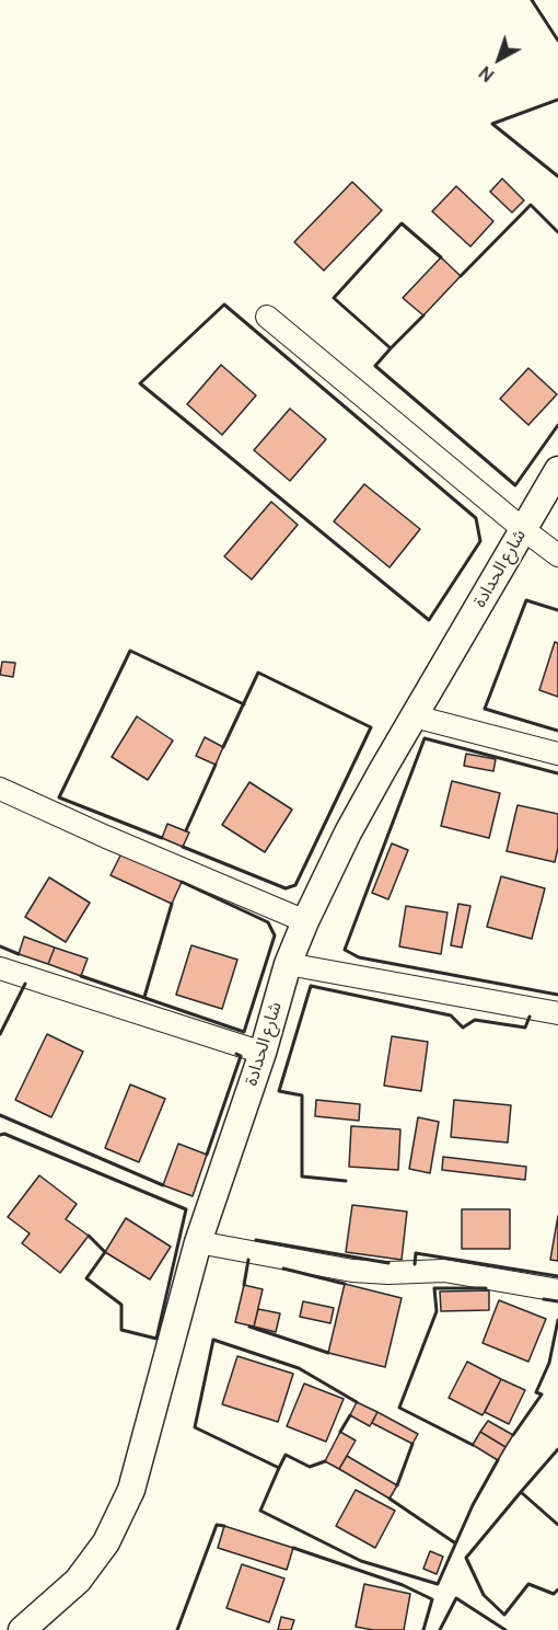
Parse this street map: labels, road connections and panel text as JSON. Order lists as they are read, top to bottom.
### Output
{
  "streets": {
    "street": ["شارع الحدادة"]
  },
  "north": "bottom left"
}
